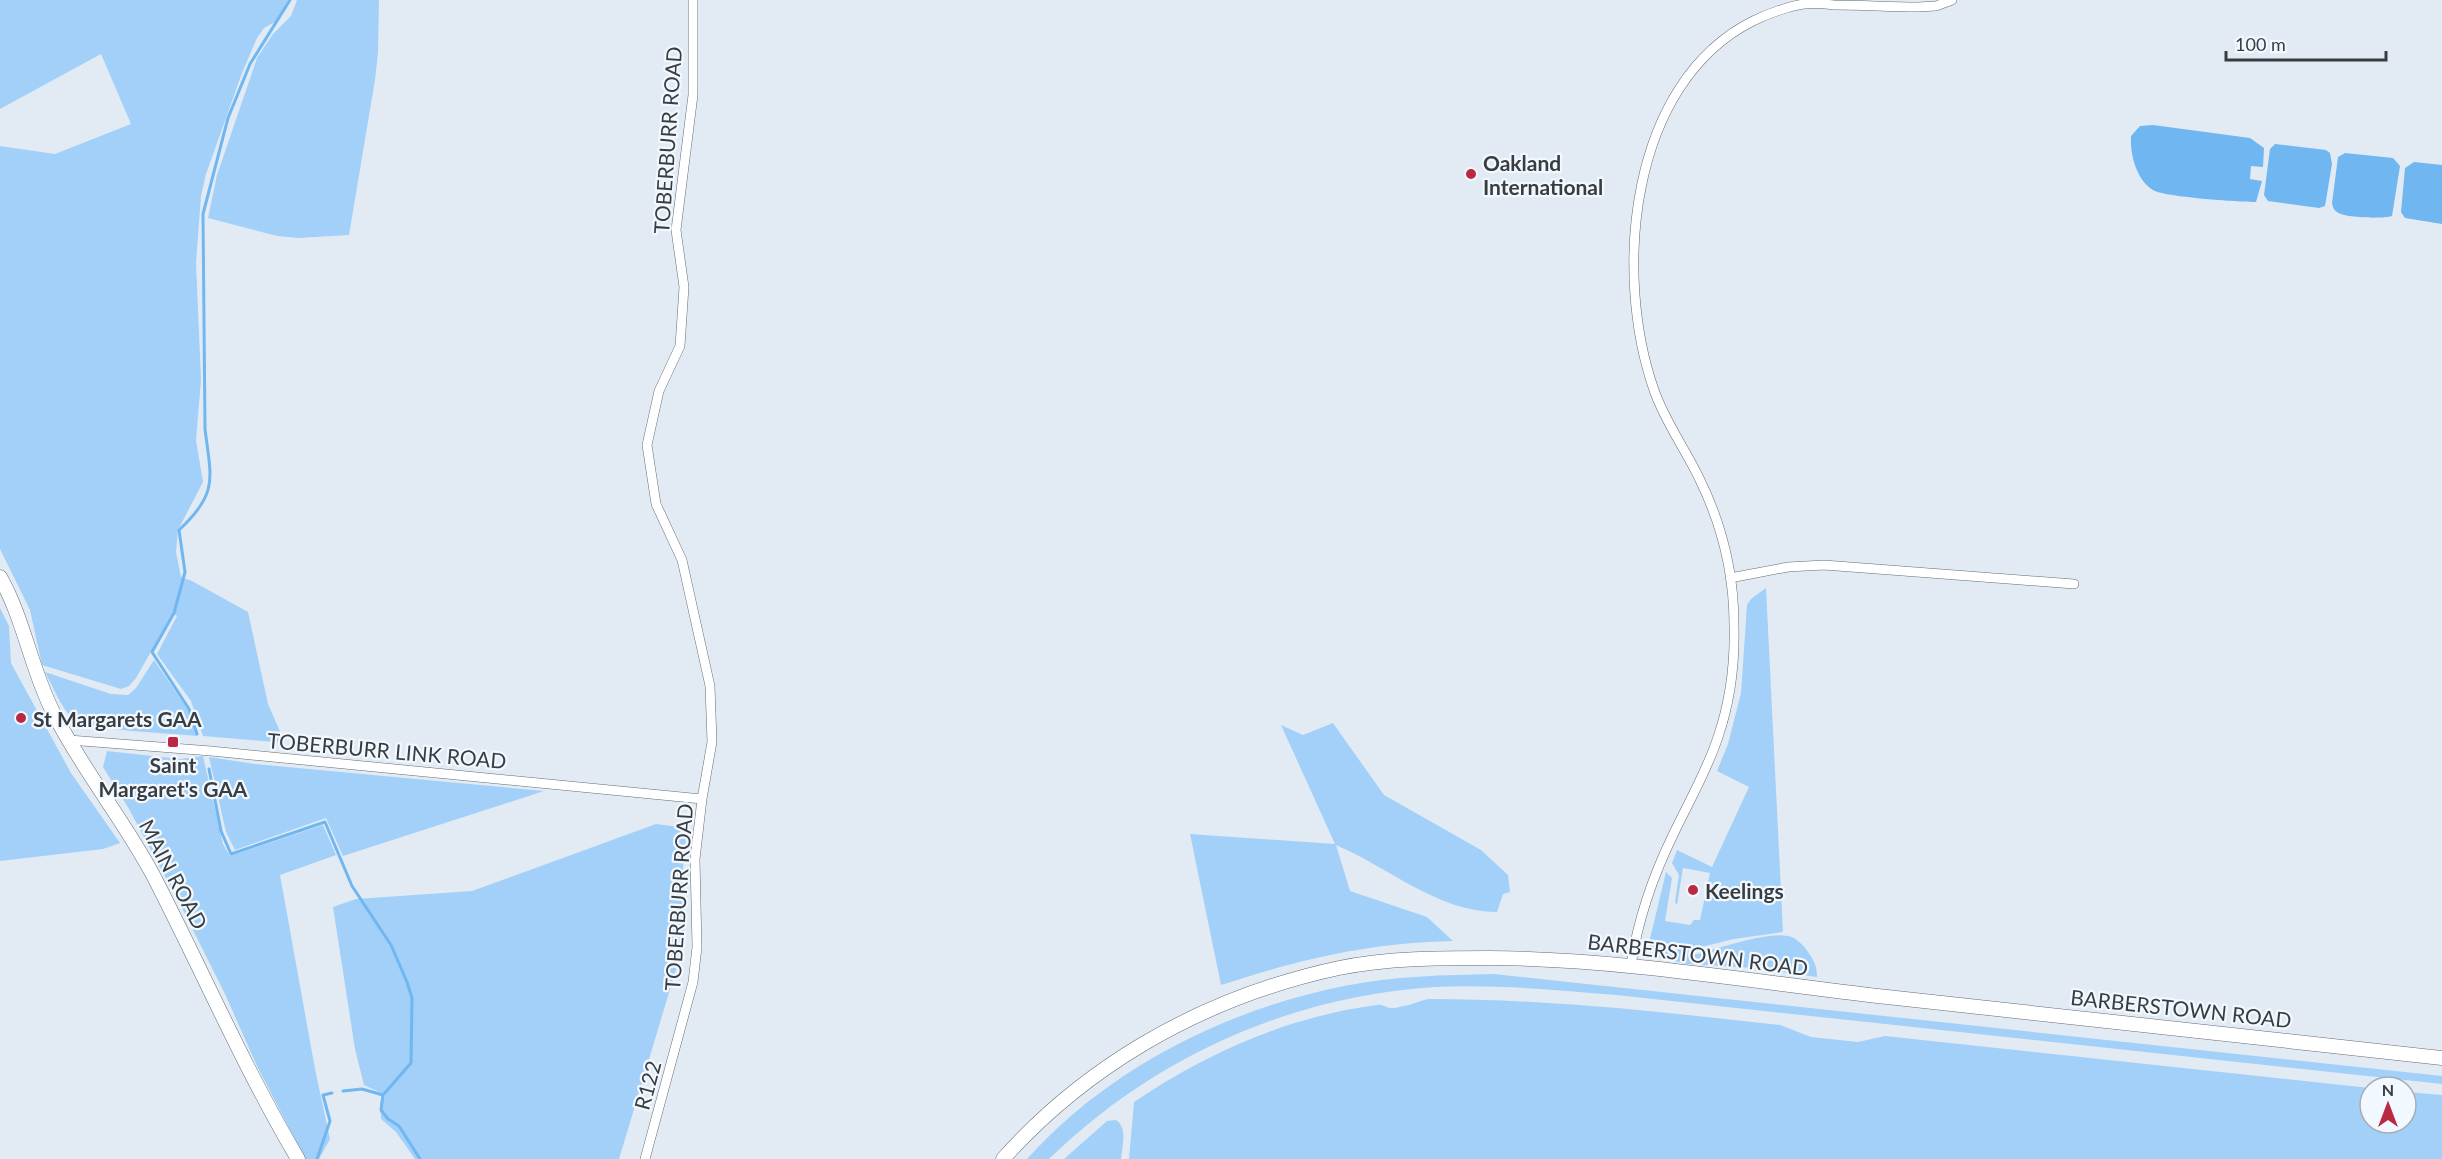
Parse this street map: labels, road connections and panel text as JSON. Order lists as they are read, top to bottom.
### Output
{
  "streets": {
    "main road": ["MAIN ROAD", "BARBERSTOWN ROAD"],
    "street": ["TOBERBURR ROAD", "TOBERBURR LINK ROAD", "R122"]
  },
  "crossings": [
    ["TOBERBURR ROAD", "TOBERBURR LINK ROAD"],
    ["TOBERBURR ROAD", "R122"],
    ["TOBERBURR LINK ROAD", "MAIN ROAD"]
  ],
  "places": {
    "other": ["Oakland International", "St Margarets GAA", "Keelings"],
    "transit": ["Saint Margaret's GAA"]
  },
  "scale_bar": "100 m",
  "north": "top"
}
